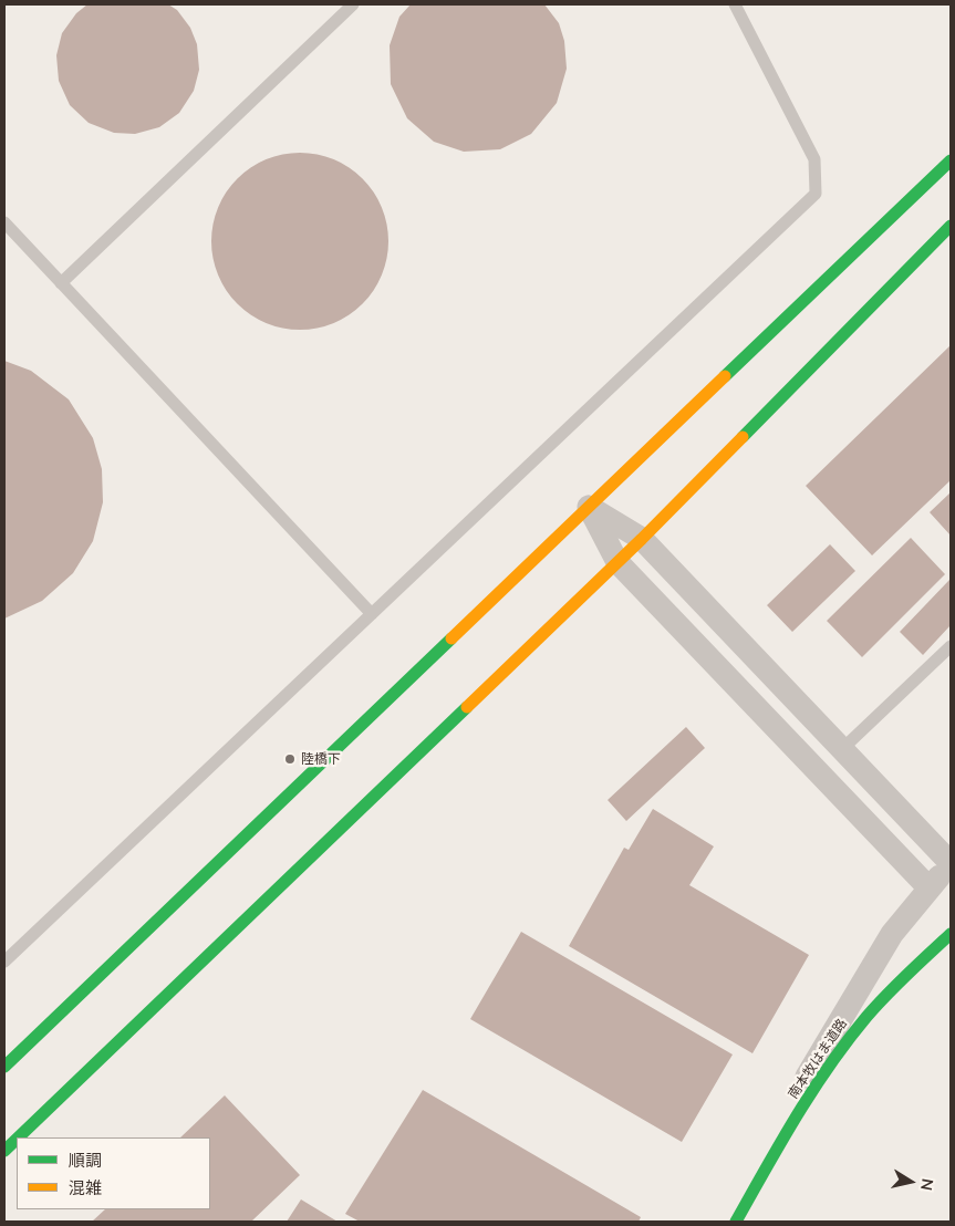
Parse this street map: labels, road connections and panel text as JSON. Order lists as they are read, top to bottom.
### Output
{
  "streets": {
    "main road": ["南本牧はま道路"]
  },
  "places": ["陸橋下"],
  "legend": ["順調", "混雑"],
  "north": "right"
}
